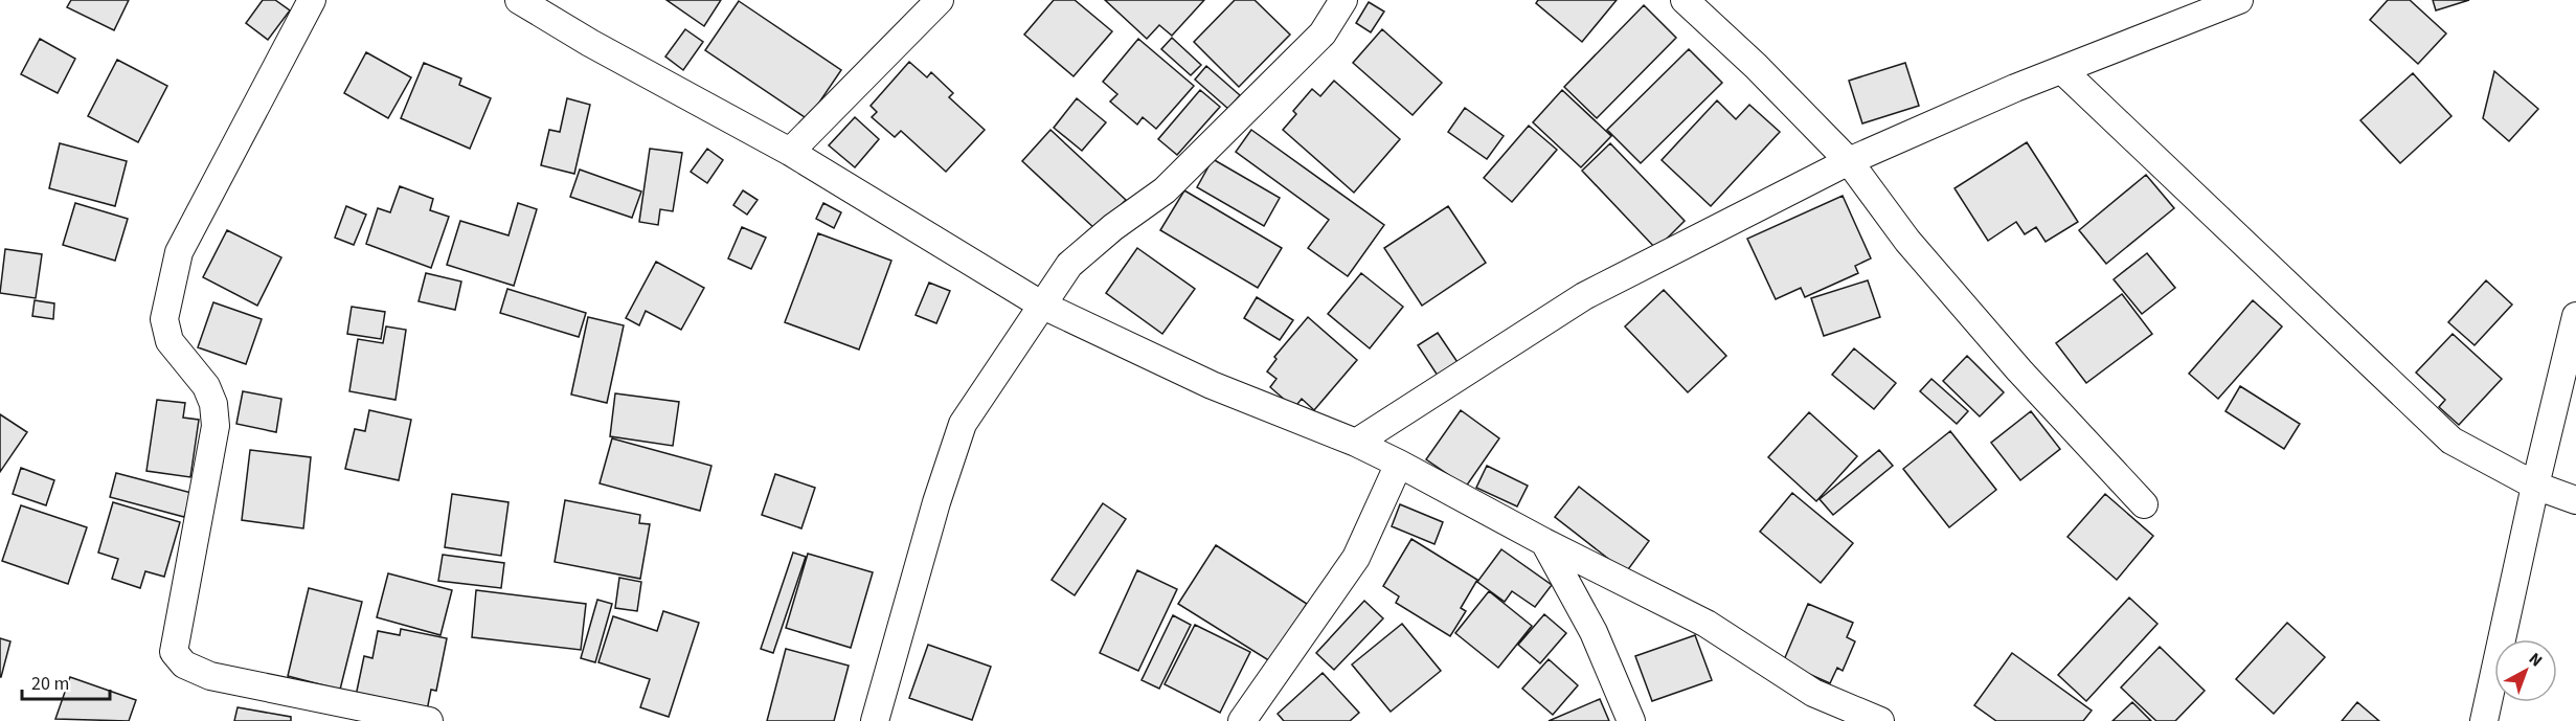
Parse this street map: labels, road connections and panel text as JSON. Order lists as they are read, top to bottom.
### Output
{
  "scale_bar": "20 m",
  "north": "top right"
}
